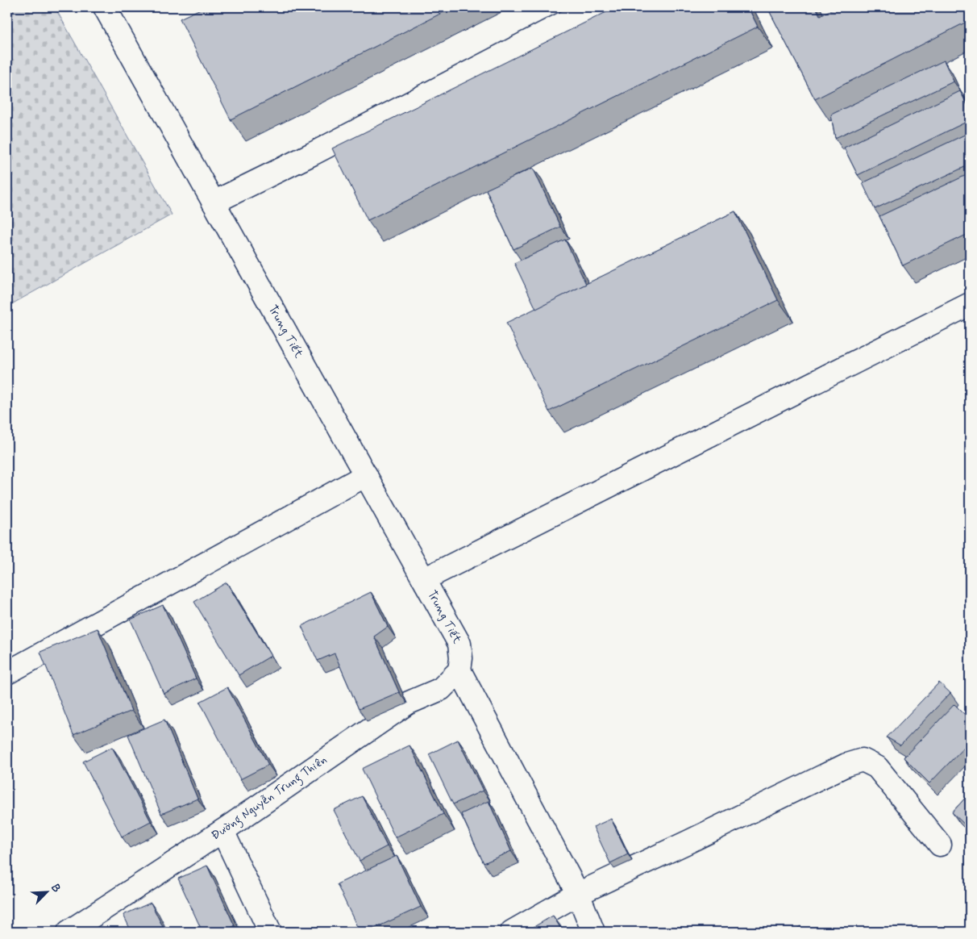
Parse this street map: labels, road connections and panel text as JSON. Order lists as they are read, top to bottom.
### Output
{
  "streets": {
    "street": ["Trung Tiết", "Đường Nguyễn Trung Thiên"]
  },
  "crossings": [
    ["Trung Tiết", "Đường Nguyễn Trung Thiên"]
  ],
  "north": "top right"
}
